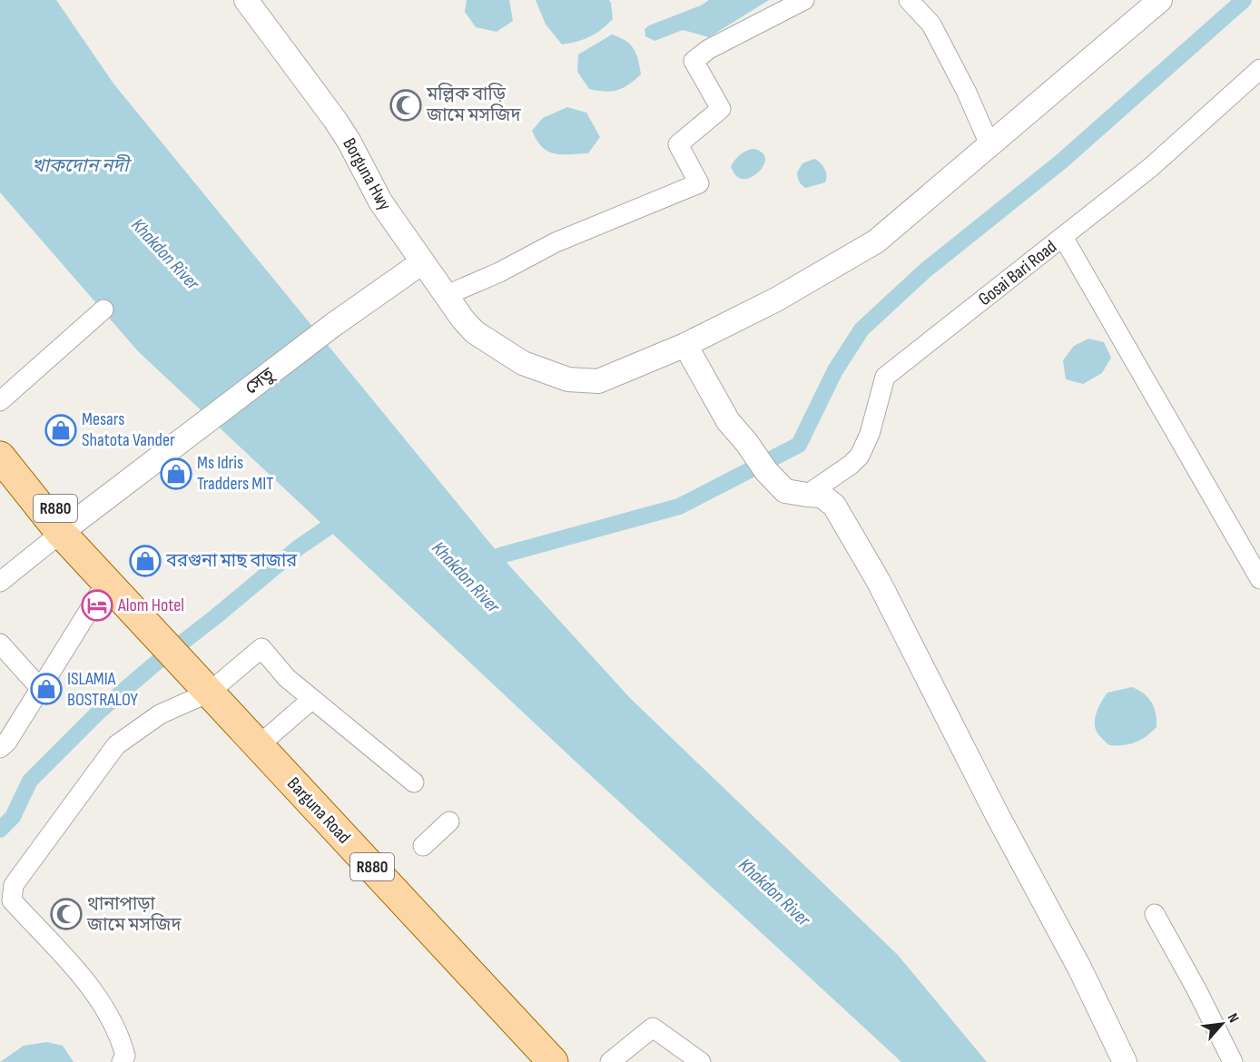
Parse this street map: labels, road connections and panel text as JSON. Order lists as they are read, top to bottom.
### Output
{
  "streets": {
    "main road": ["R880", "Barguna Road"],
    "street": ["Borguna Hwy", "Gosai Bari Road", "সেতু"]
  },
  "crossings": [
    ["Borguna Hwy", "সেতু"],
    ["সেতু", "Barguna Road"]
  ],
  "water": ["খাকদোন নদী", "Khakdon River"],
  "places": {
    "mosque": ["মল্লিক বাড়ি জামে মসজিদ", "থানাপাড়া জামে মসজিদ"],
    "shop": [
      "Mesars Shatota Vander",
      "Ms Idris Tradders MIT",
      "বরগুনা মাছ বাজার",
      "ISLAMIA BOSTRALOY"
    ],
    "hotel": ["Alom Hotel"]
  },
  "north": "top right"
}
